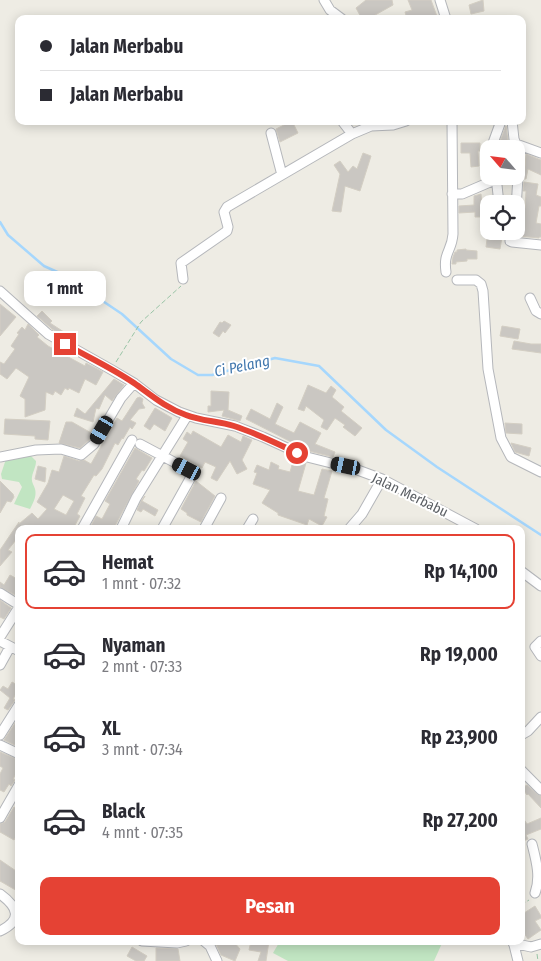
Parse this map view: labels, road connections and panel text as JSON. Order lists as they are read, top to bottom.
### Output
{
  "streets": {
    "street": ["Jalan Merbabu"]
  },
  "water": ["Ci Pelang"],
  "north": "top left",
  "page": {
    "banner": ["Jalan Merbabu", "Jalan Merbabu"],
    "bubble": "1 mnt",
    "list": [
      {
        "name": "Hemat",
        "note": "1 mnt · 07:32",
        "value": "Rp 14,100"
      },
      {
        "name": "Nyaman",
        "note": "2 mnt · 07:33",
        "value": "Rp 19,000"
      },
      {
        "name": "XL",
        "note": "3 mnt · 07:34",
        "value": "Rp 23,900"
      },
      {
        "name": "Black",
        "note": "4 mnt · 07:35",
        "value": "Rp 27,200"
      }
    ],
    "buttons": "Pesan"
  }
}
